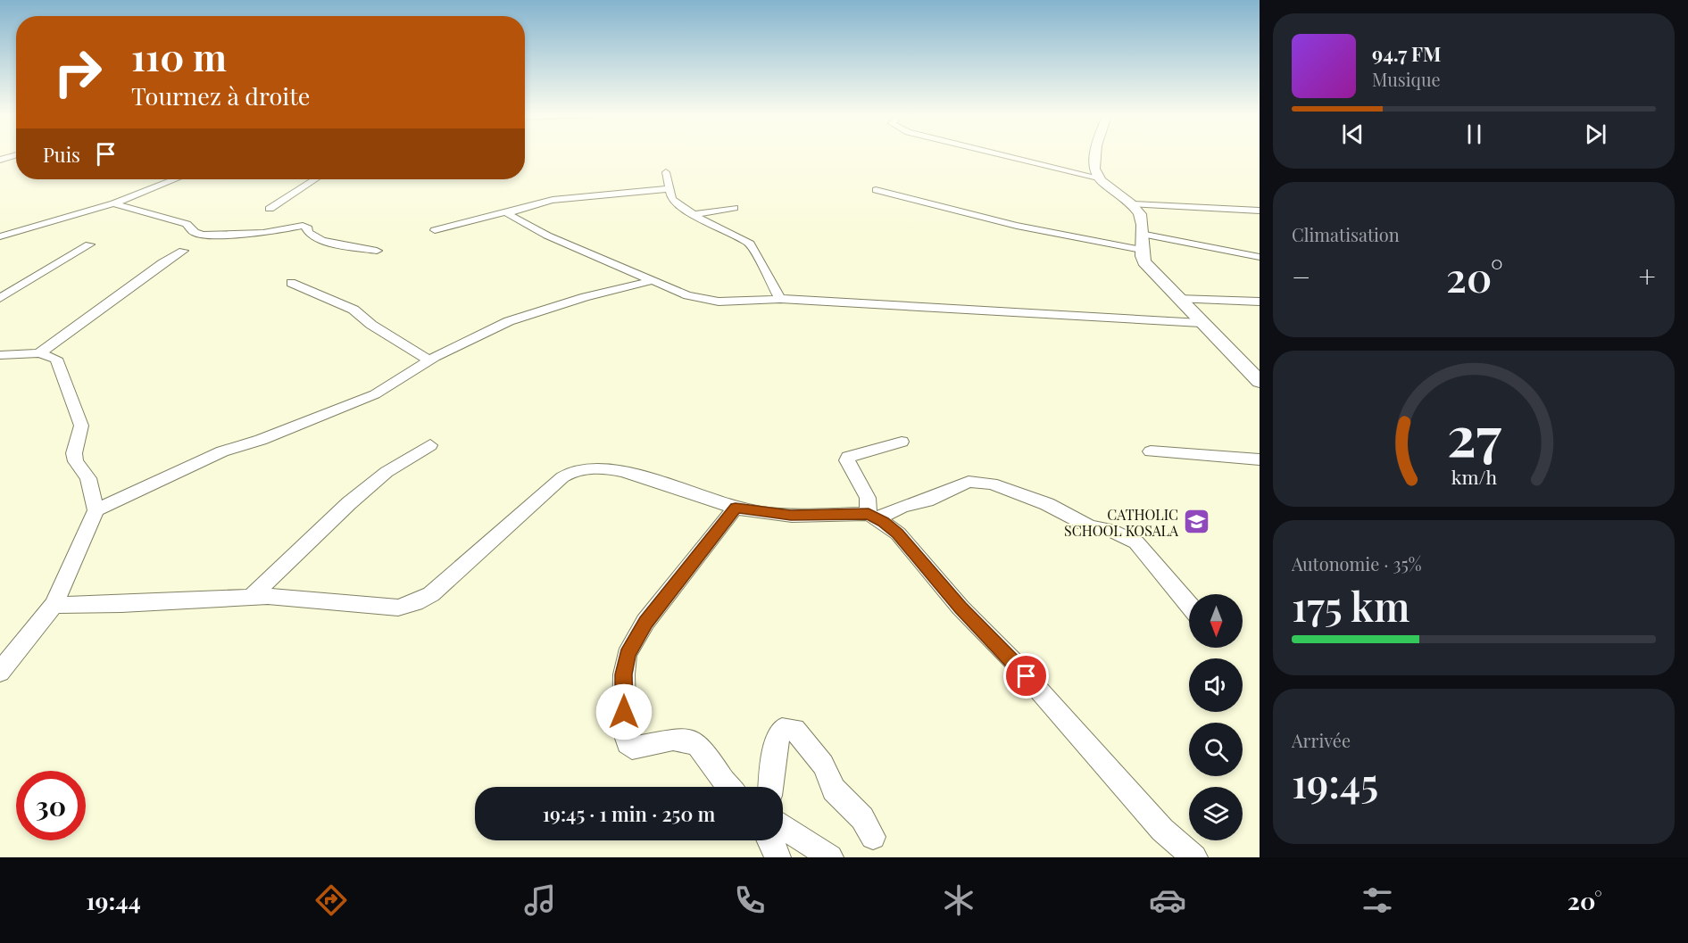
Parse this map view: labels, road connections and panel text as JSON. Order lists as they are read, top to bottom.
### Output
{
  "places": {
    "school or university": ["CATHOLIC SCHOOL KOSALA"]
  },
  "north": "bottom",
  "page": {
    "turn": ["110 m", "Tournez à droite"],
    "song": ["94.7 FM", "Musique"],
    "then": "Puis",
    "tile": [
      "Climatisation",
      ["Autonomie · 35%", "175 km"],
      ["Arrivée", "19:45"]
    ],
    "heat": ["−", "20°", "+"],
    "limit": "30",
    "trip": "19:45 · 1 min · 250 m",
    "tabs": ["19:44", "20°"],
    "gauge": ["27", "km/h"]
  }
}
